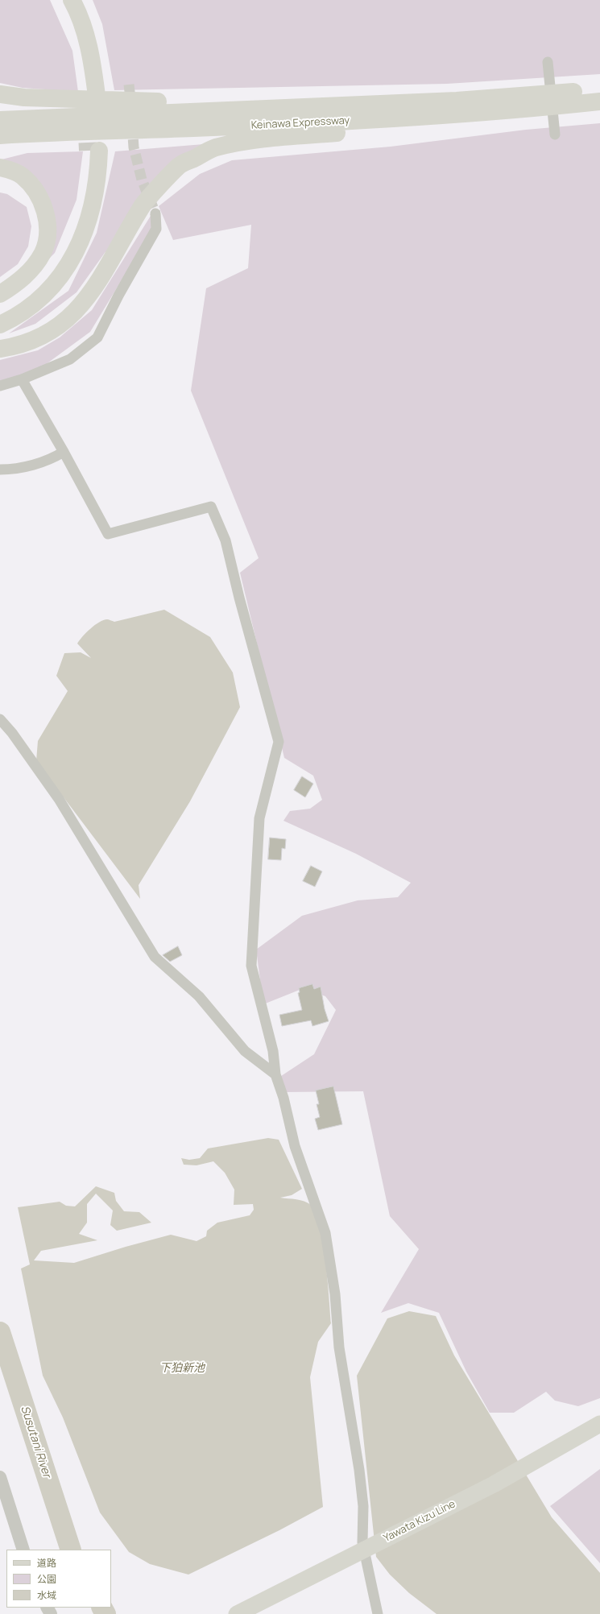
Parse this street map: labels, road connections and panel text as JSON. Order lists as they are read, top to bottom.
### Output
{
  "streets": {
    "highway": ["Keinawa Expressway"],
    "main road": ["Yawata Kizu Line"]
  },
  "water": ["下狛新池", "Susutani River"],
  "legend": ["道路", "公園", "水域"]
}
